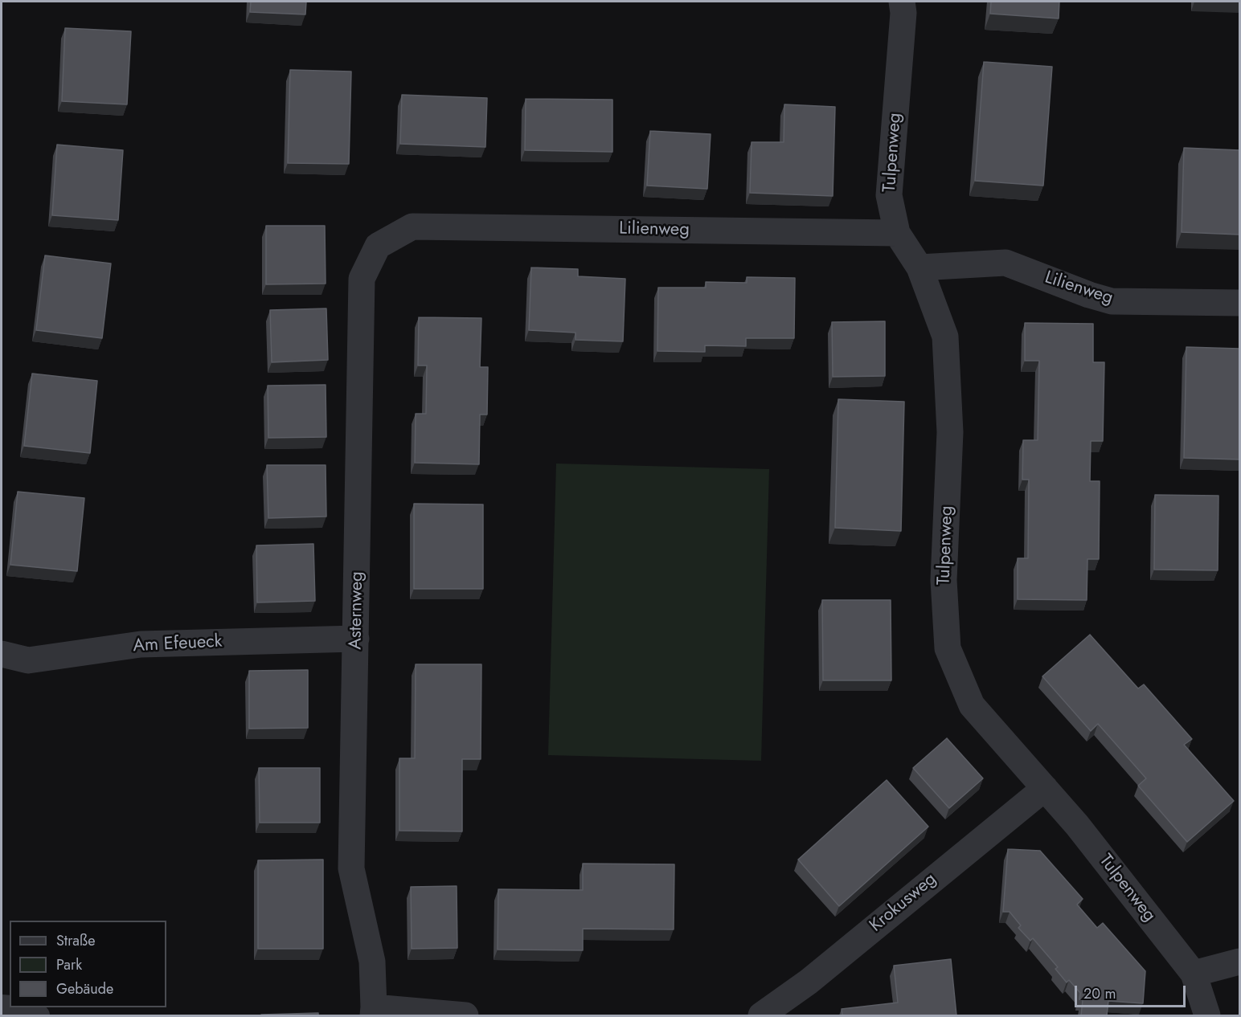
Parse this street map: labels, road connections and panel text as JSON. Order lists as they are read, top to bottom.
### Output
{
  "streets": {
    "street": [
      "Tulpenweg",
      "Lilienweg",
      "Asternweg",
      "Am Efeueck",
      "Krokusweg"
    ]
  },
  "crossings": [
    ["Tulpenweg", "Lilienweg"],
    ["Tulpenweg", "Krokusweg"],
    ["Lilienweg", "Asternweg"],
    ["Asternweg", "Am Efeueck"]
  ],
  "legend": ["Straße", "Park", "Gebäude"],
  "scale_bar": "20 m"
}
